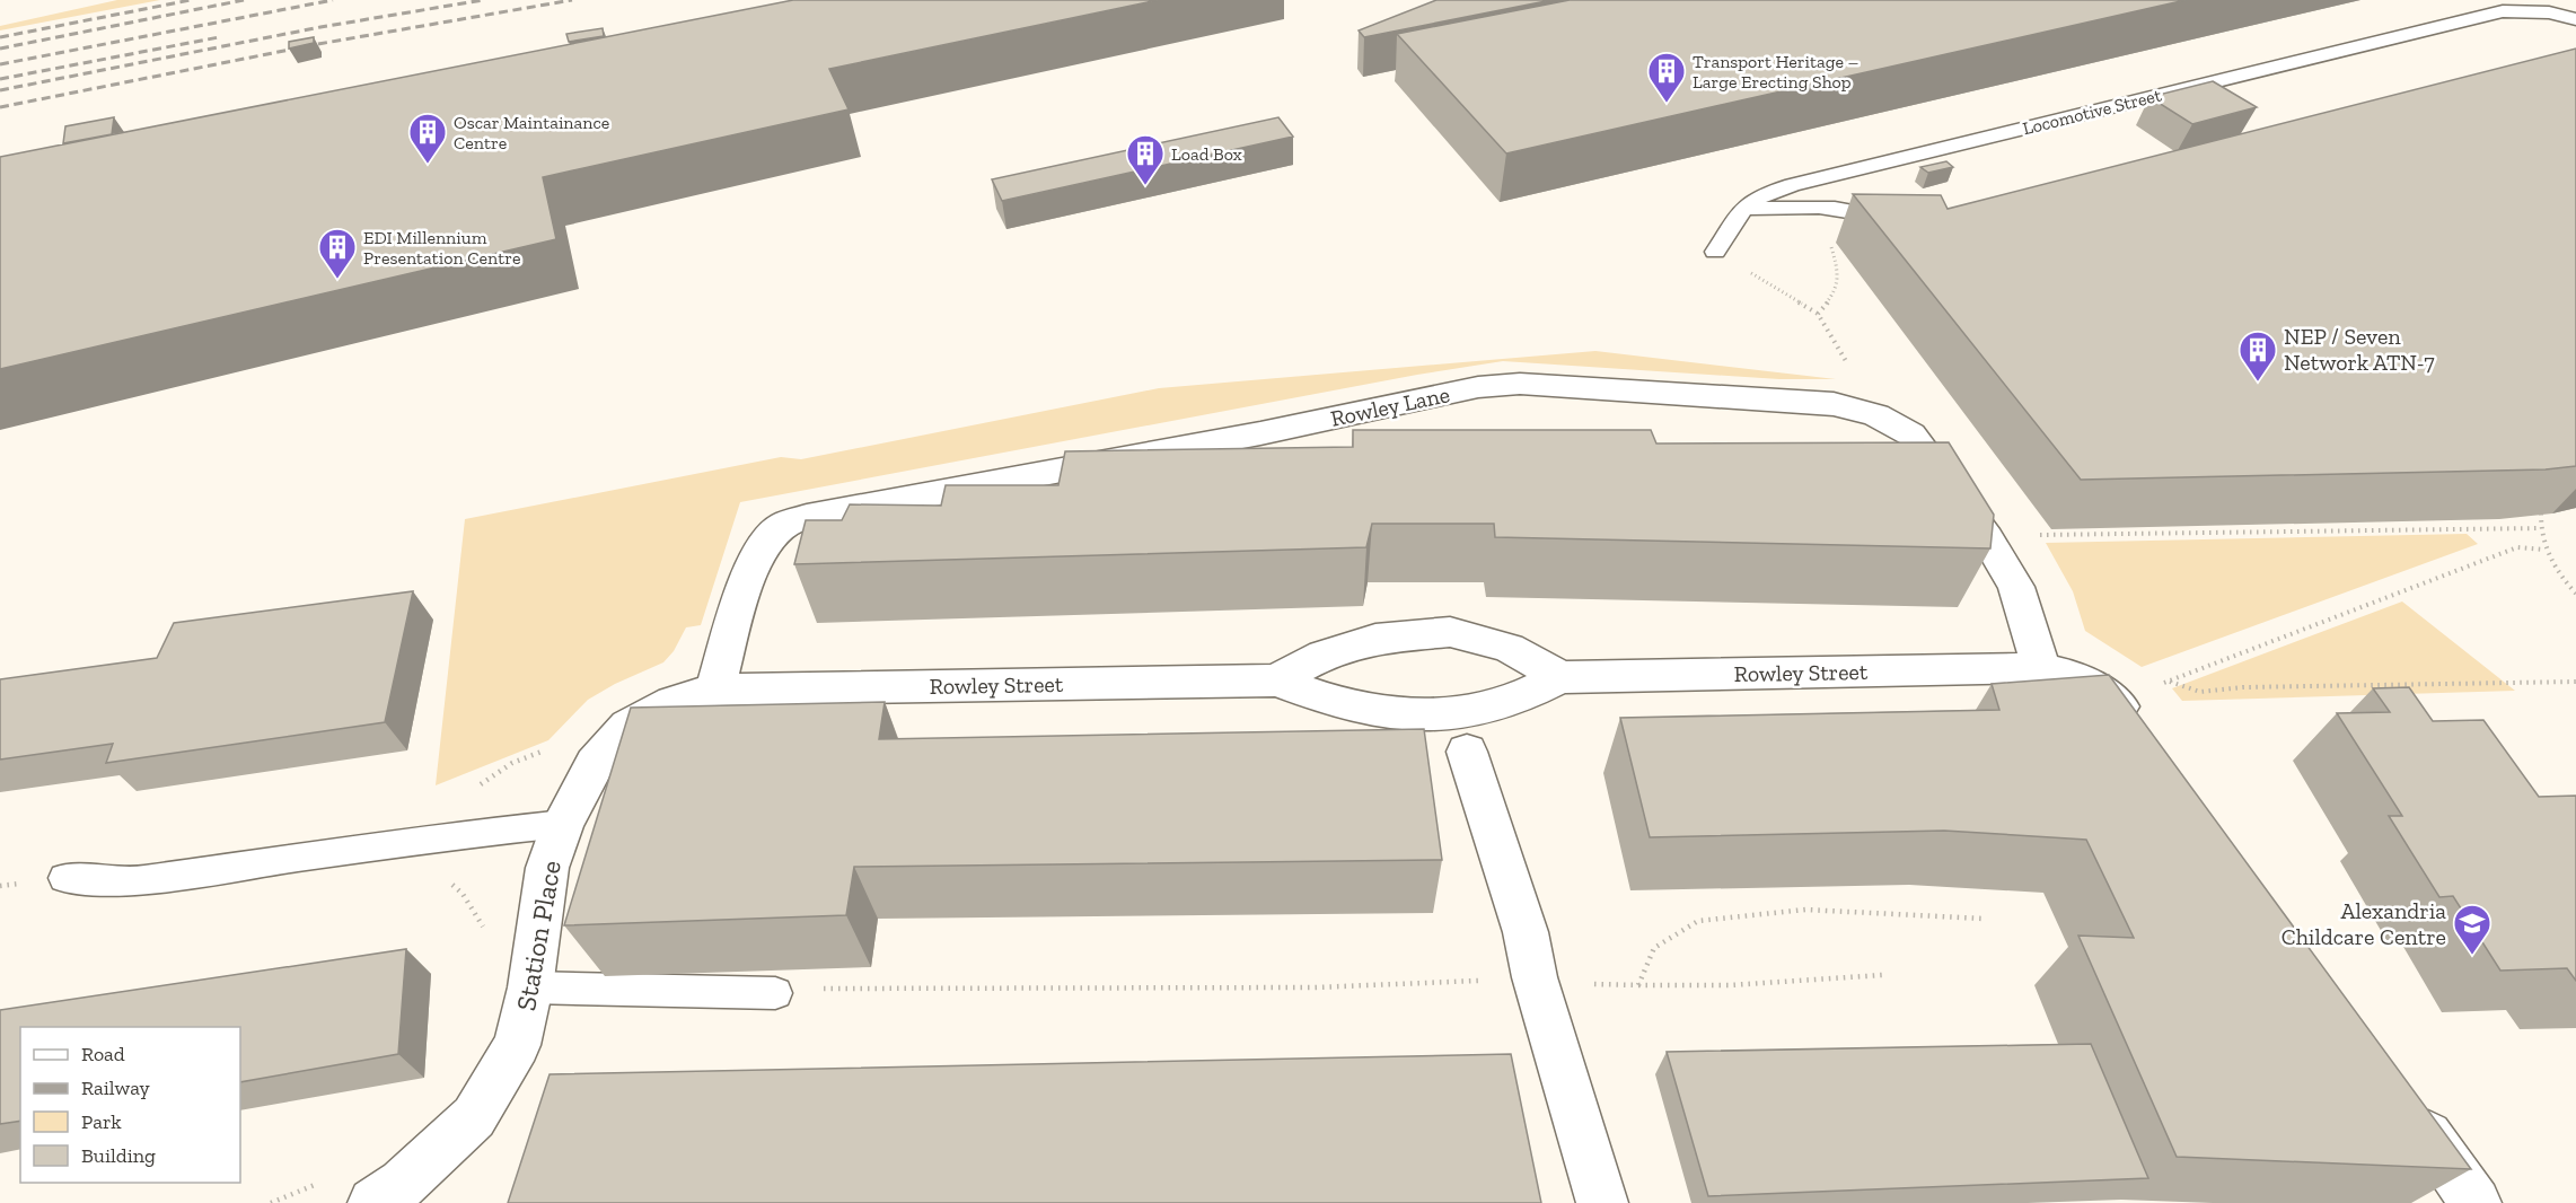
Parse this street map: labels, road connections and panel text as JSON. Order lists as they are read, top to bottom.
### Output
{
  "streets": {
    "street": ["Rowley Lane", "Rowley Street", "Station Place"],
    "lane": ["Locomotive Street"]
  },
  "crossings": [
    ["Rowley Lane", "Rowley Street"],
    ["Rowley Lane", "Station Place"],
    ["Rowley Street", "Station Place"]
  ],
  "places": {
    "building": [
      "Transport Heritage – Large Erecting Shop",
      "Oscar Maintainance Centre",
      "Load Box",
      "EDI Millennium Presentation Centre",
      "NEP / Seven Network ATN-7"
    ],
    "school or university": ["Alexandria Childcare Centre"]
  },
  "legend": [
    "Road",
    "Railway",
    "Park",
    "Building"
  ]
}
